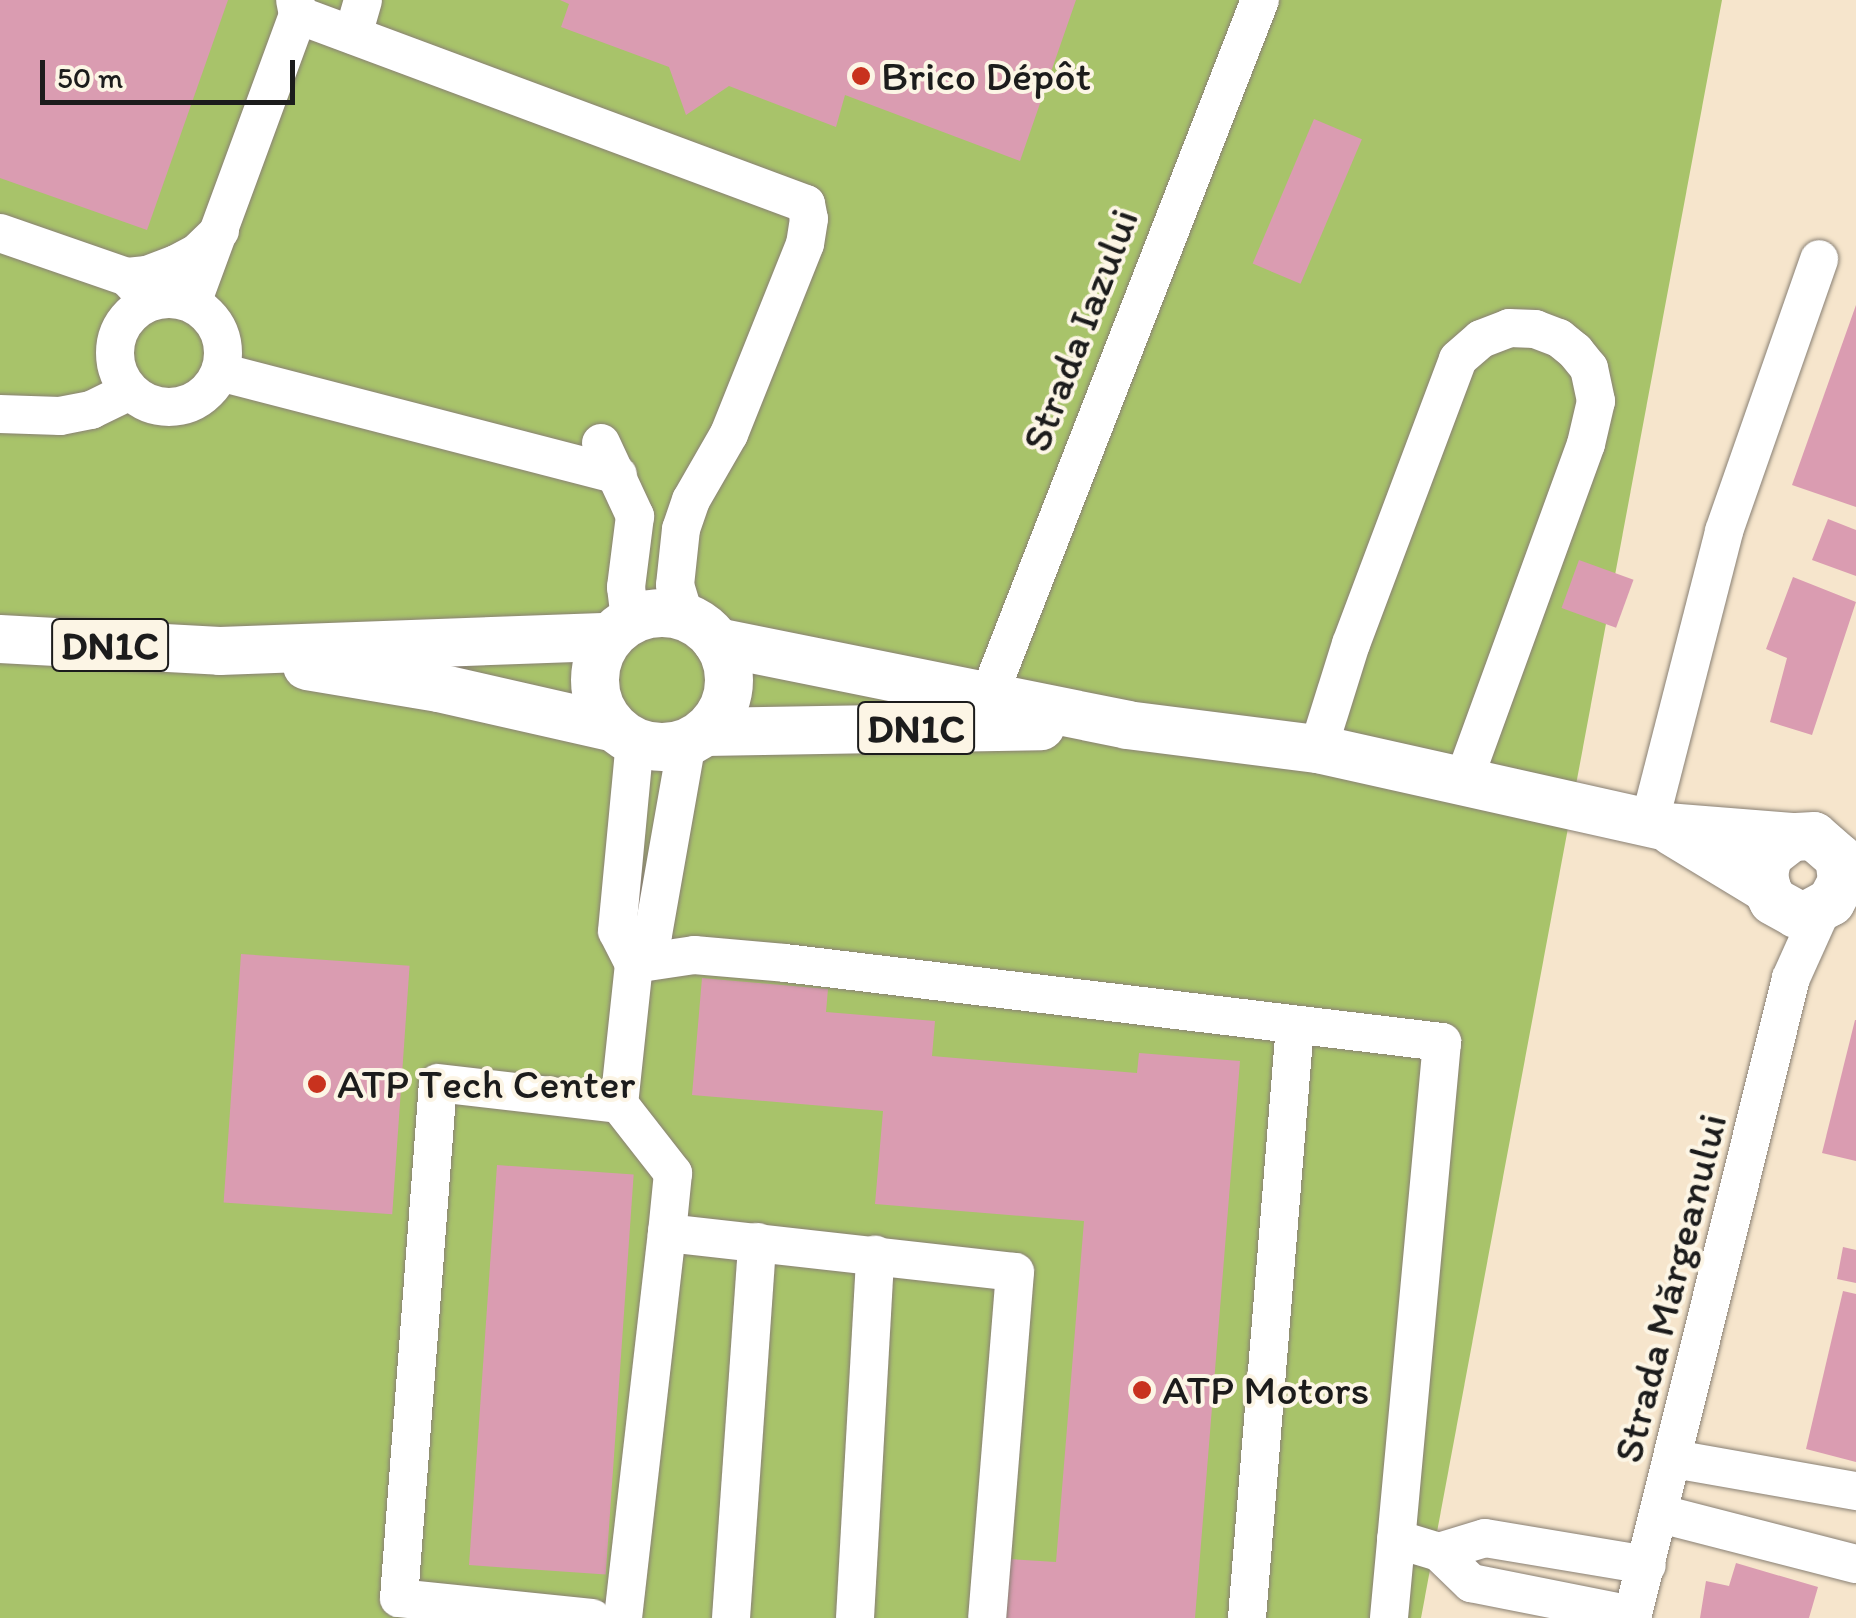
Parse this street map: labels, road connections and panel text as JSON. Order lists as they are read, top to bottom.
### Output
{
  "streets": {
    "main road": ["DN1C"],
    "street": ["Strada Iazului", "Strada Mărgeanului"]
  },
  "crossings": [
    ["Strada Iazului", "DN1C"],
    ["DN1C", "Strada Mărgeanului"]
  ],
  "places": ["Brico Dépôt", "ATP Tech Center", "ATP Motors"],
  "scale_bar": "50 m"
}
